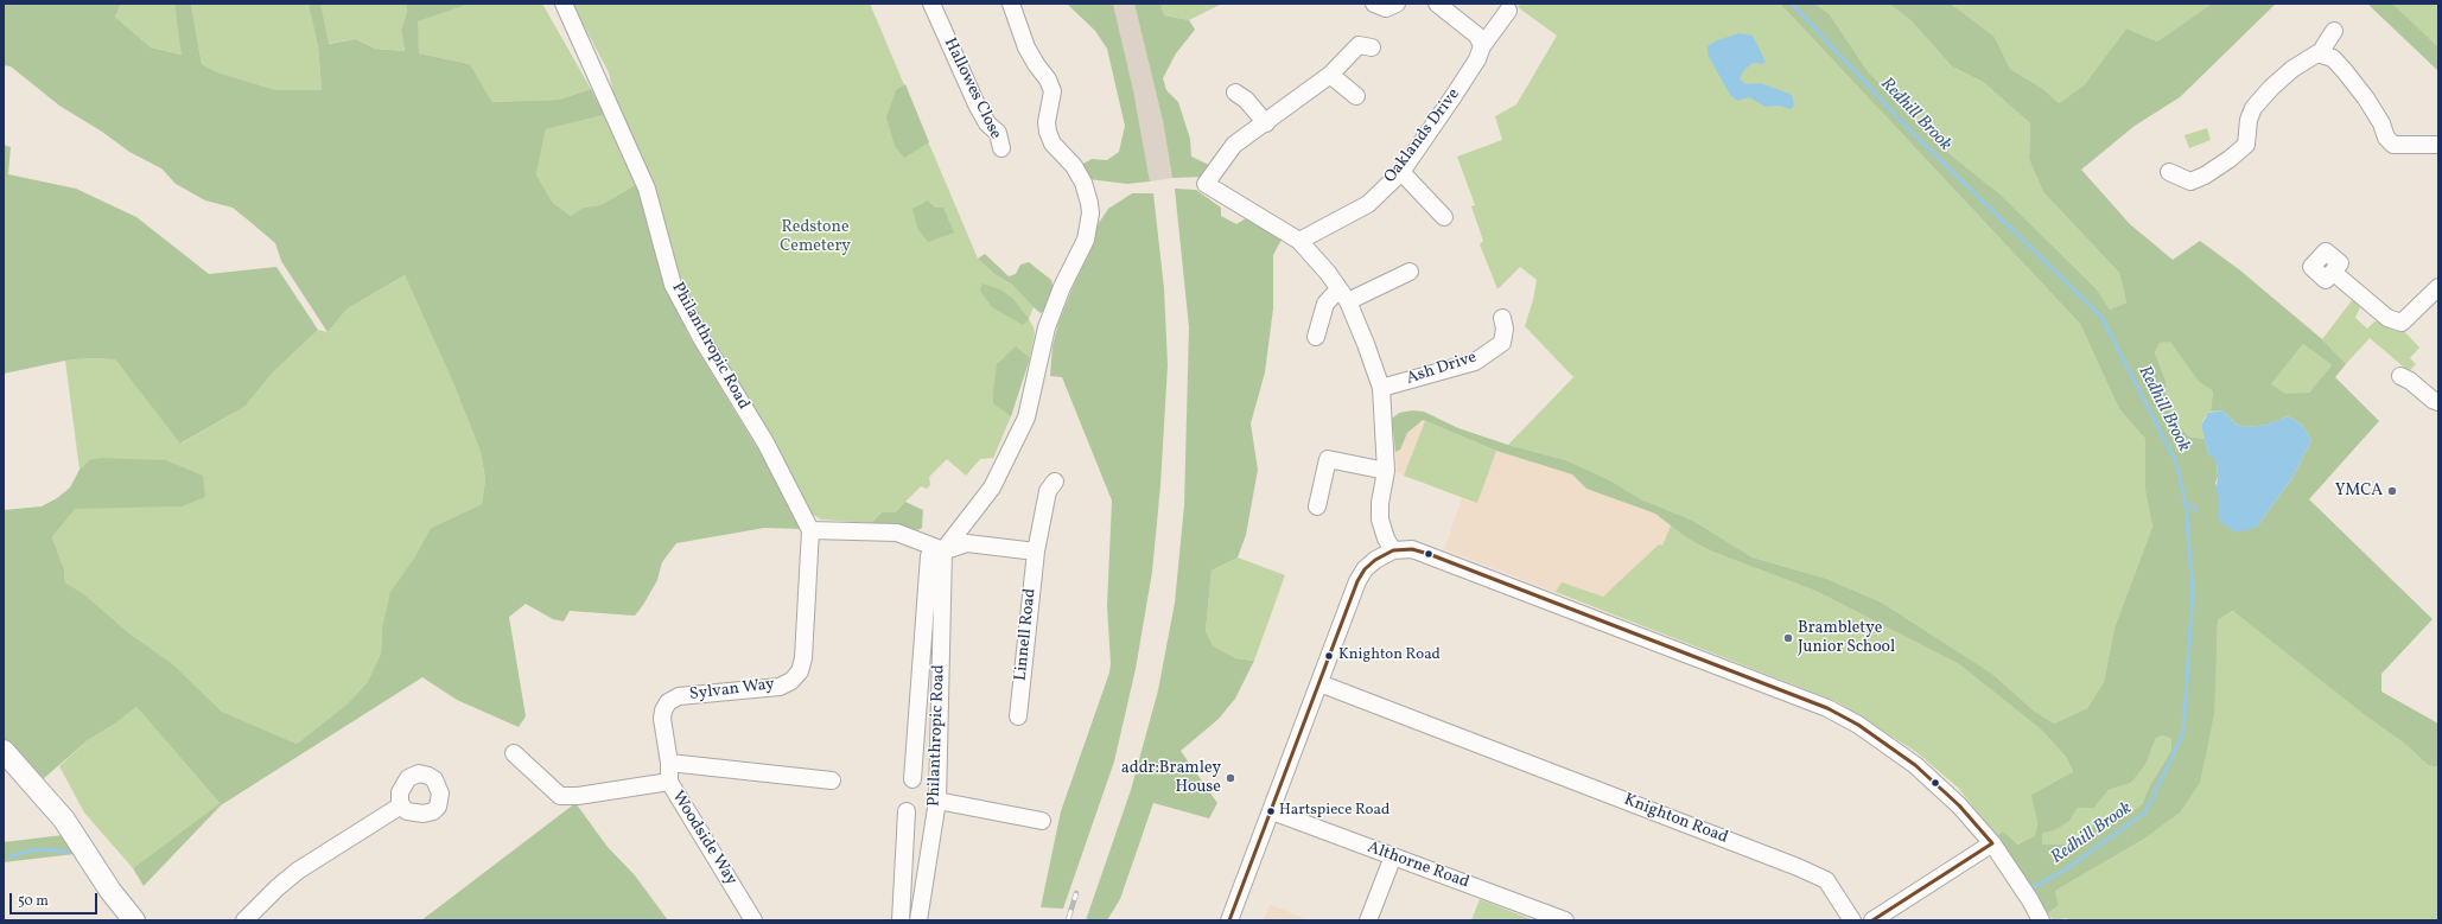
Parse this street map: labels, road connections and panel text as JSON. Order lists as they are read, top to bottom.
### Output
{
  "streets": {
    "street": [
      "Hallowes Close",
      "Oaklands Drive",
      "Philanthropic Road",
      "Ash Drive",
      "Linnell Road",
      "Sylvan Way",
      "Knighton Road",
      "Woodside Way",
      "Althorne Road"
    ]
  },
  "crossings": [
    ["Philanthropic Road", "Sylvan Way"],
    ["Sylvan Way", "Woodside Way"]
  ],
  "water": ["Redhill Brook"],
  "parks": ["Redstone Cemetery"],
  "places": [
    "YMCA",
    "Brambletye Junior School",
    "Knighton Road",
    "addr:Bramley House",
    "Hartspiece Road"
  ],
  "scale_bar": "50 m"
}
